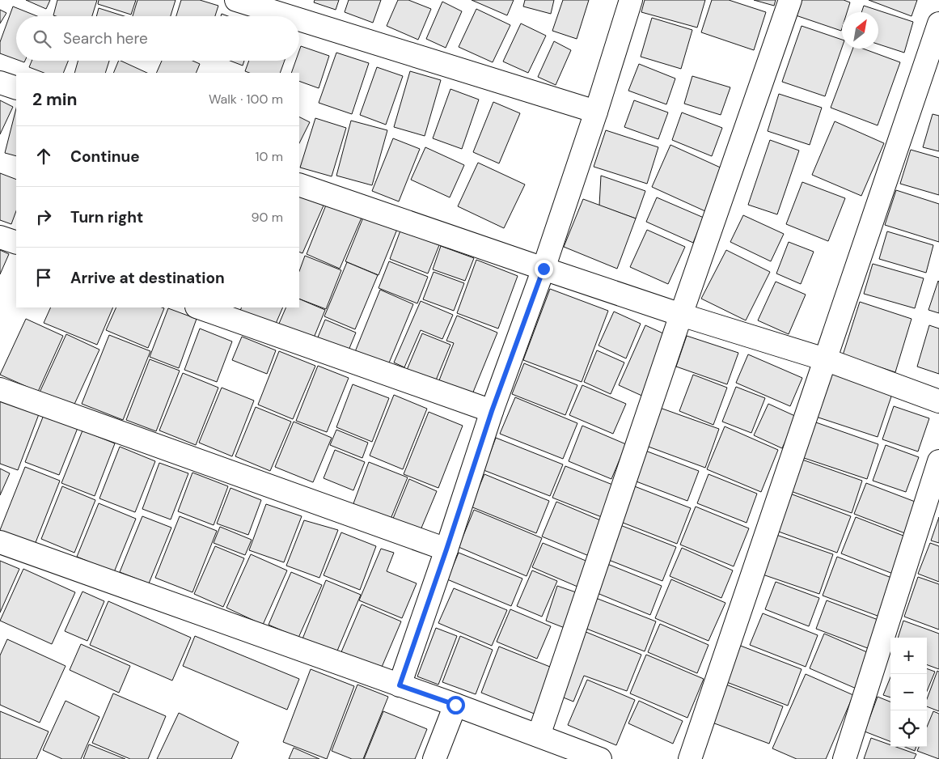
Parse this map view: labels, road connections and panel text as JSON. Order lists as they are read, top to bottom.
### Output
{
  "north": "top right",
  "page": {
    "search": "Search here",
    "heading": ["2 min", "Walk · 100 m"],
    "list": [
      ["Continue", "10 m"],
      ["Turn right", "90 m"],
      "Arrive at destination"
    ],
    "map_buttons": ["+", "−"]
  }
}
